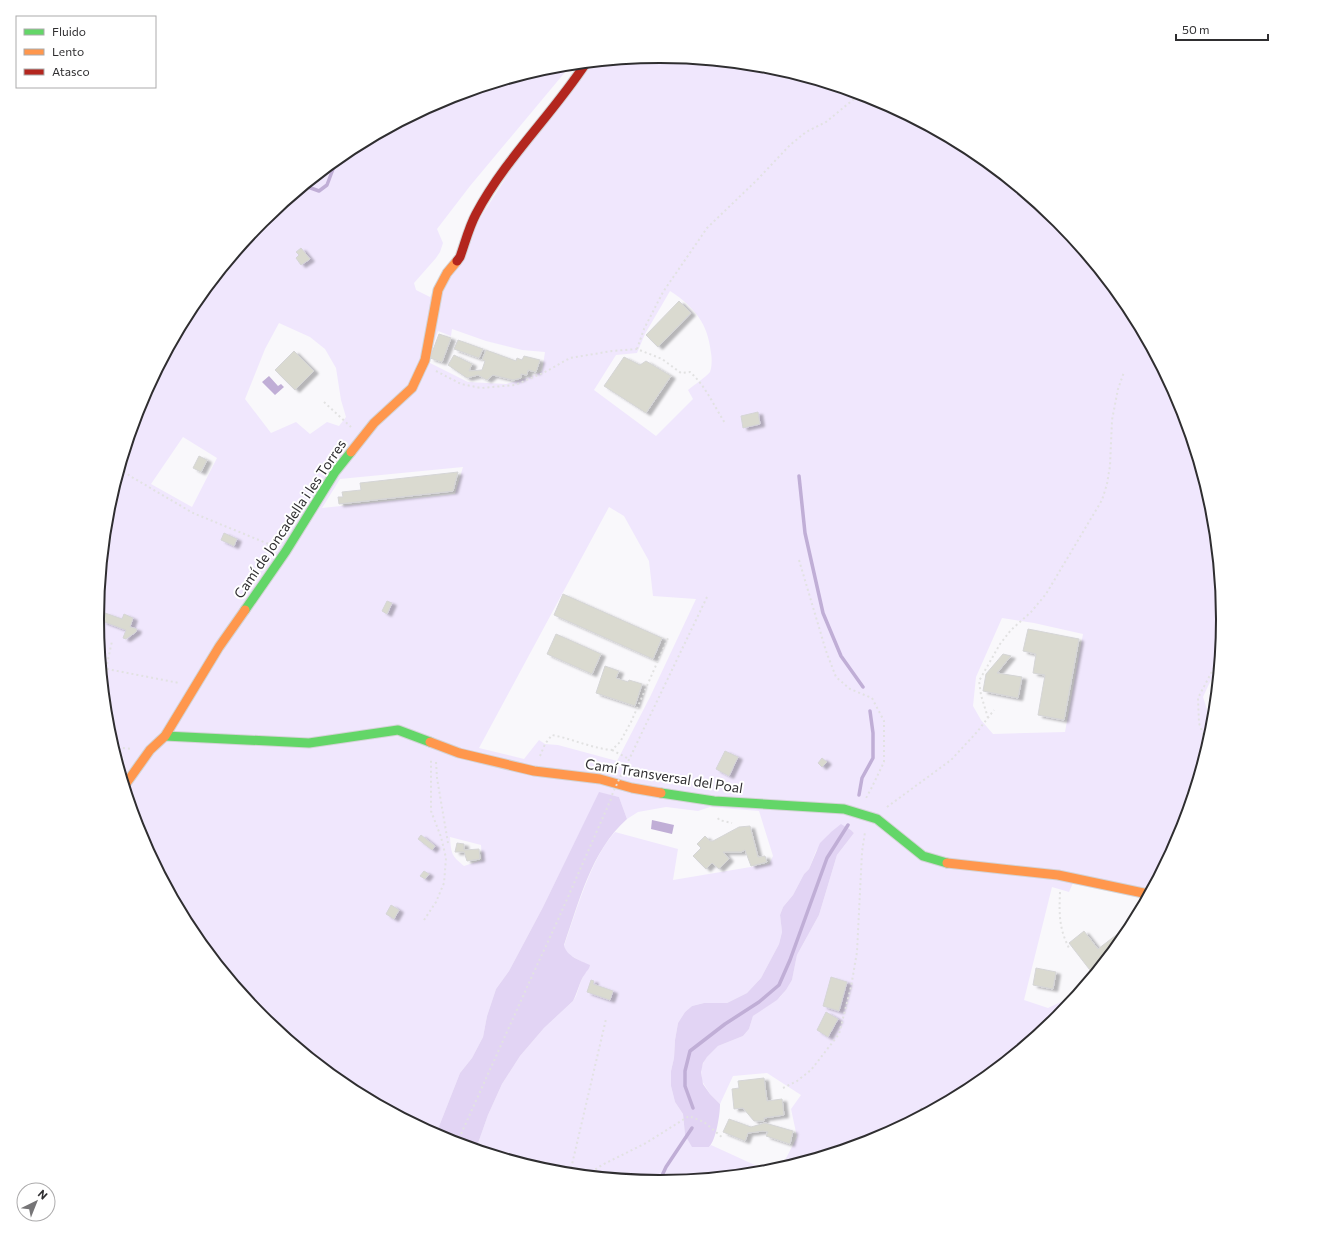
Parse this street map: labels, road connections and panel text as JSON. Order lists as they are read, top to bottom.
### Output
{
  "streets": {
    "street": ["Camí de Joncadella i les Torres", "Camí Transversal del Poal"]
  },
  "crossings": [
    ["Camí de Joncadella i les Torres", "Camí Transversal del Poal"]
  ],
  "legend": ["Fluido", "Lento", "Atasco"],
  "scale_bar": "50 m",
  "north": "top right"
}
